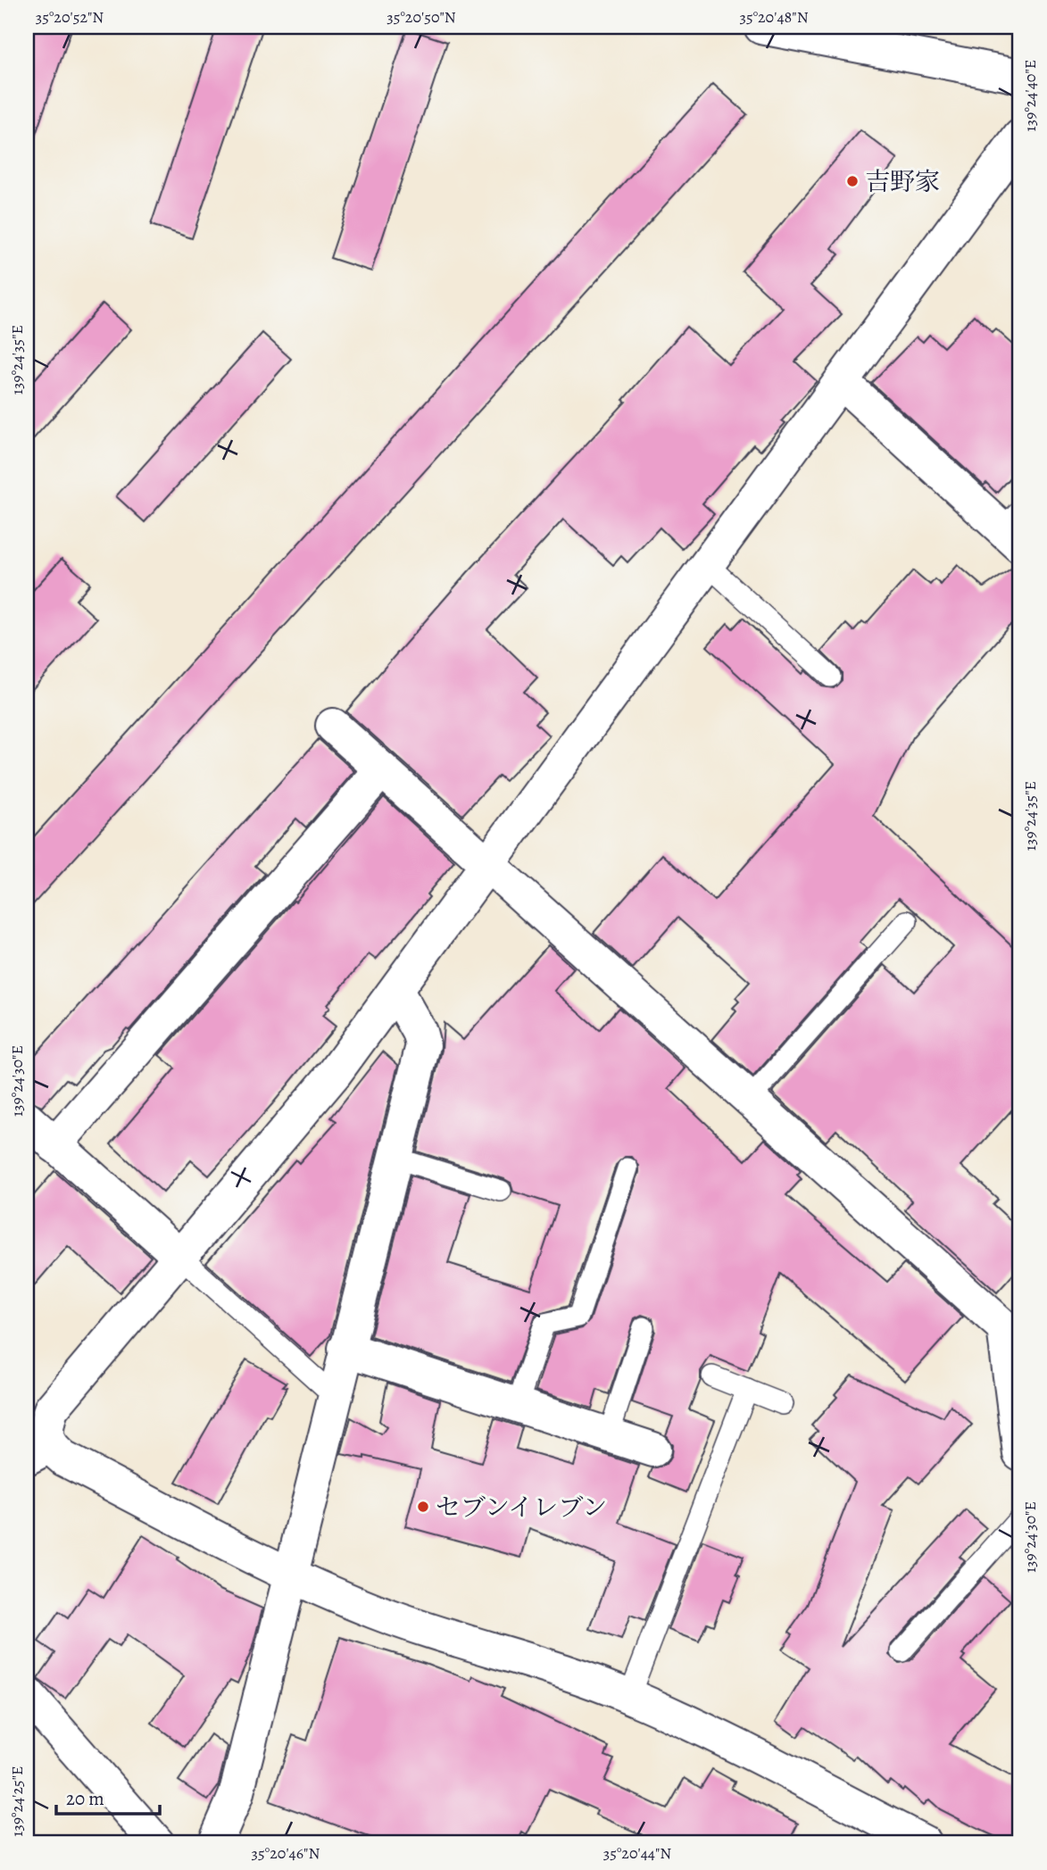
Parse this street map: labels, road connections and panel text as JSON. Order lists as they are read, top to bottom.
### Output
{
  "places": ["吉野家", "セブンイレブン"],
  "scale_bar": "20 m",
  "coordinates": [
    "35°20'52\"N",
    "35°20'50\"N",
    "35°20'48\"N",
    "139°24'40\"E",
    "139°24'35\"E",
    "139°24'30\"E",
    "139°24'25\"E",
    "35°20'46\"N",
    "35°20'44\"N"
  ]
}
